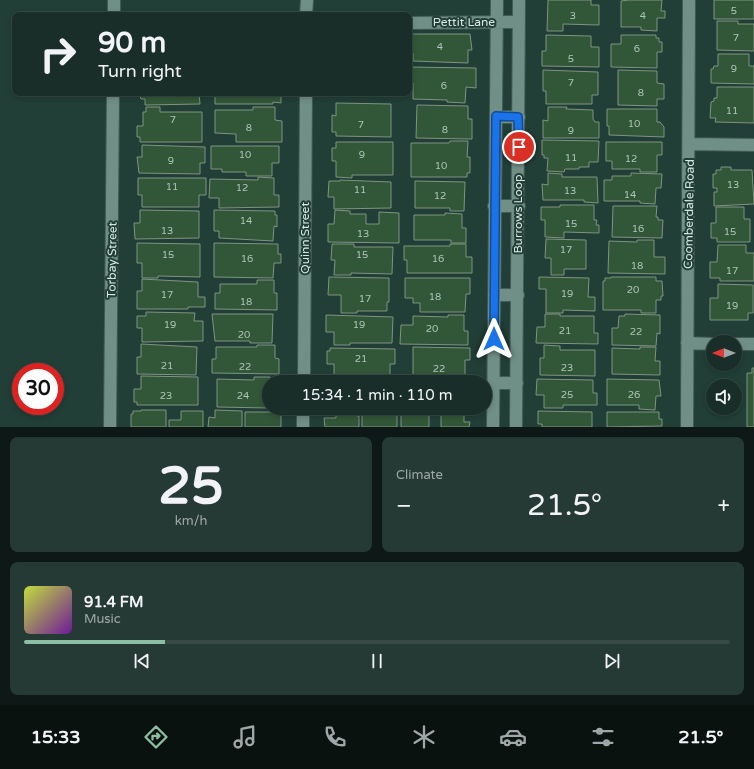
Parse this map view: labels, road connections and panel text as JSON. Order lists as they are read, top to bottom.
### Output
{
  "streets": {
    "street": [
      "Pettit Lane",
      "Burrows Loop",
      "Coomberdale Road",
      "Quinn Street",
      "Torbay Street"
    ]
  },
  "crossings": [
    ["Pettit Lane", "Burrows Loop"]
  ],
  "house_numbers": [
    "5",
    "3",
    "4",
    "7",
    "4",
    "6",
    "5",
    "9",
    "7",
    "6",
    "8",
    "11",
    "7",
    "10",
    "7",
    "8",
    "8",
    "9",
    "10",
    "9",
    "11",
    "12",
    "9",
    "10",
    "13",
    "11",
    "12",
    "11",
    "13",
    "14",
    "12",
    "14",
    "15",
    "16",
    "13",
    "15",
    "13",
    "17",
    "15",
    "15",
    "16",
    "16",
    "18",
    "17",
    "20",
    "19",
    "17",
    "18",
    "17",
    "18",
    "19",
    "19",
    "19",
    "20",
    "21",
    "22",
    "20",
    "21",
    "21",
    "22",
    "23",
    "22",
    "25",
    "26",
    "23",
    "24"
  ],
  "north": "left",
  "page": {
    "turn": ["90 m", "Turn right"],
    "limit": "30",
    "trip": "15:34 · 1 min · 110 m",
    "tile": [
      ["25", "km/h"],
      "Climate"
    ],
    "heat": ["−", "21.5°", "+"],
    "song": ["91.4 FM", "Music"],
    "tabs": ["15:33", "21.5°"]
  }
}
